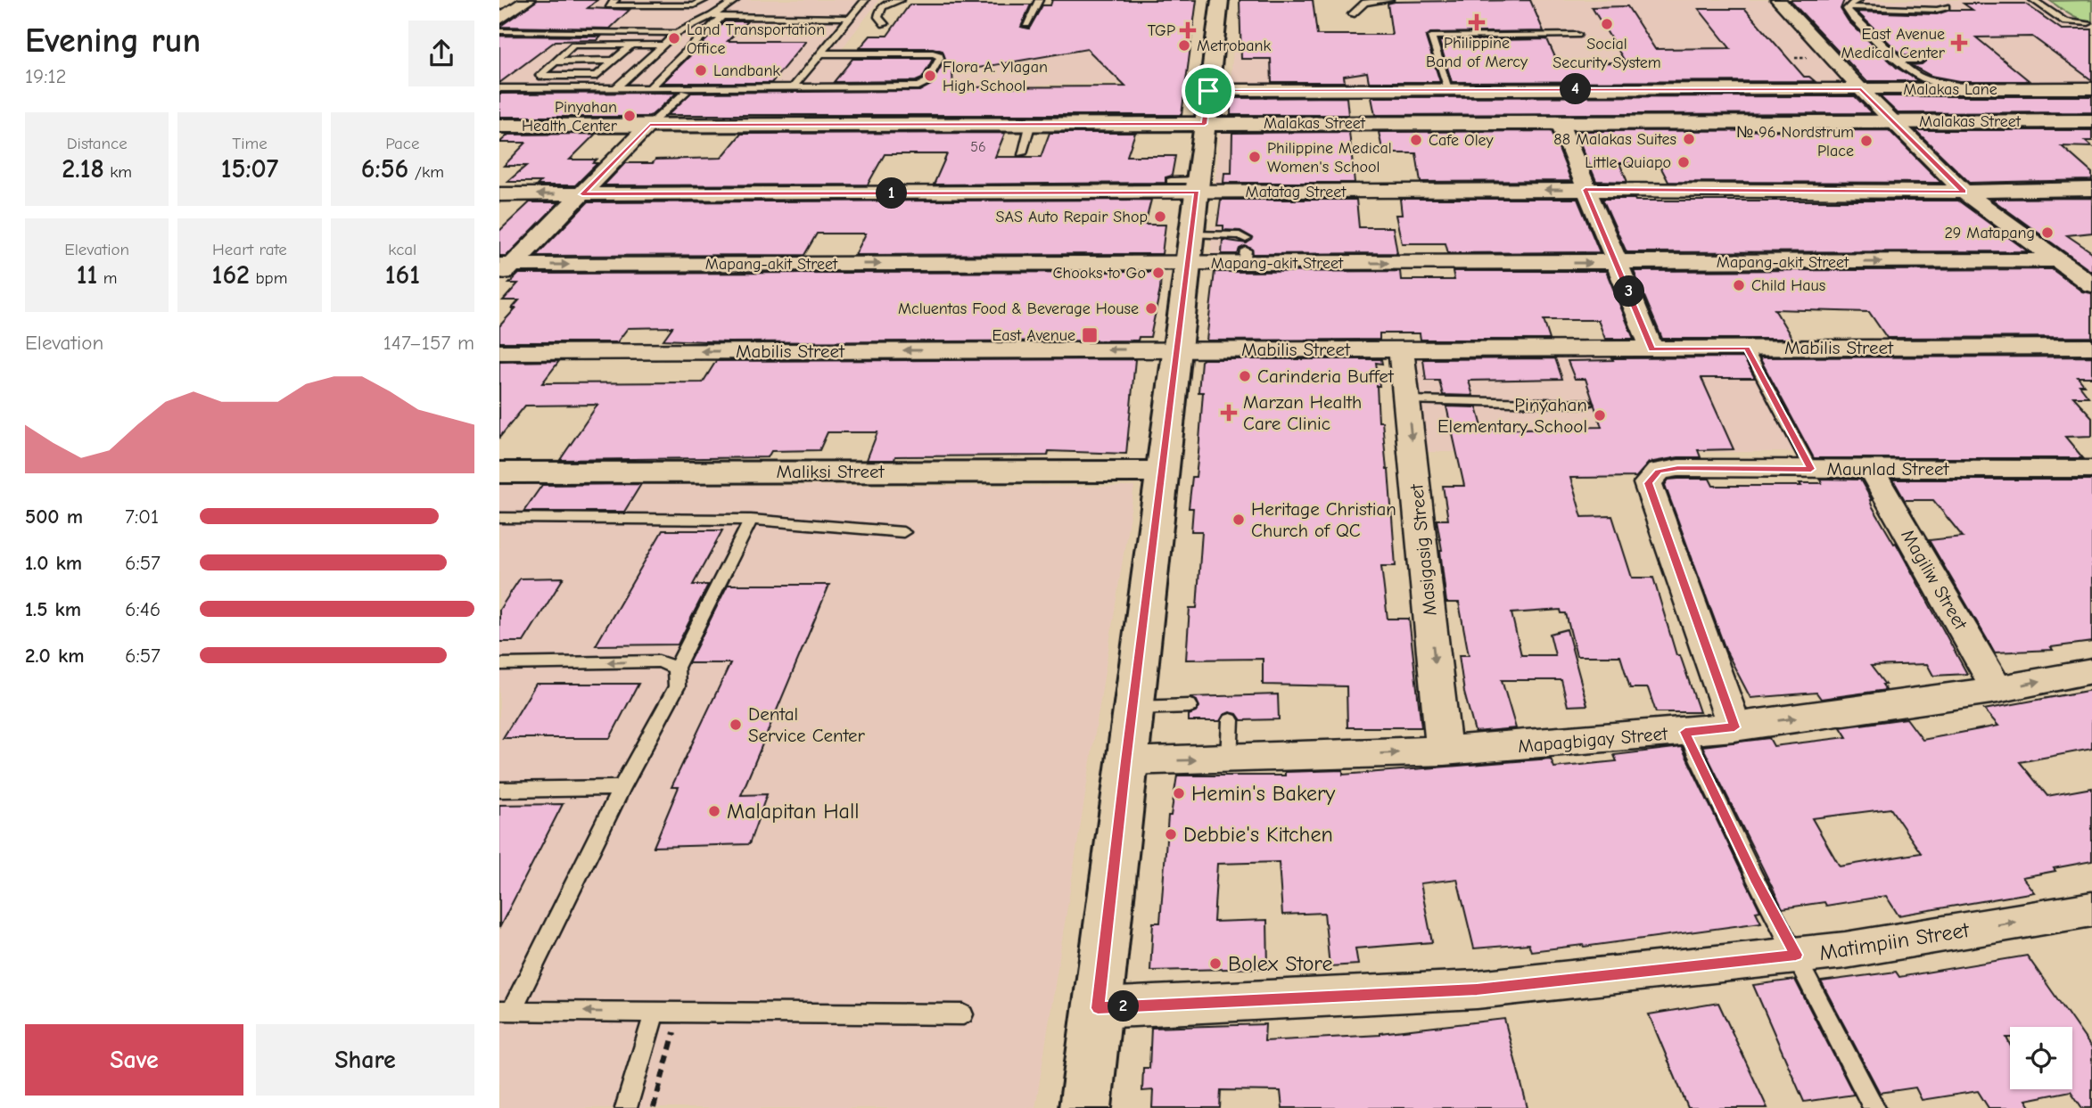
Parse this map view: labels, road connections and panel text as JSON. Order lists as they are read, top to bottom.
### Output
{
  "streets": {
    "street": [
      "Malakas Lane",
      "Malakas Street",
      "Matatag Street",
      "Mapang-akit Street",
      "Mabilis Street",
      "Maunlad Street",
      "Maliksi Street",
      "Masigasig Street",
      "Magiliw Street",
      "Mapagbigay Street",
      "Matimpiin Street"
    ]
  },
  "crossings": [
    ["Mabilis Street", "Masigasig Street"],
    ["Maunlad Street", "Magiliw Street"],
    ["Maunlad Street", "Mapagbigay Street"],
    ["Masigasig Street", "Mapagbigay Street"],
    ["Magiliw Street", "Mapagbigay Street"]
  ],
  "one_way": ["Mapang-akit Street", "Mabilis Street", "Mapagbigay Street"],
  "places": {
    "health": [
      "Philippine Band of Mercy",
      "TGP",
      "East Avenue Medical Center",
      "Marzan Health Care Clinic"
    ],
    "other": [
      "Social Security System",
      "Land Transportation Office",
      "Metrobank",
      "Landbank",
      "Flora A. Ylagan High School",
      "Pinyahan Health Center",
      "88 Malakas Suites",
      "Cafe Oley",
      "№ 96 Nordstrum Place",
      "Philippine Medical Women's School",
      "Little Quiapo",
      "SAS Auto Repair Shop",
      "29 Matapang",
      "Chooks to Go",
      "Child Haus",
      "Mcluentas Food & Beverage House",
      "Carinderia Buffet",
      "Pinyahan Elementary School",
      "Heritage Christian Church of QC",
      "Dental Service Center",
      "Hemin's Bakery",
      "Malapitan Hall",
      "Debbie's Kitchen",
      "Bolex Store"
    ],
    "transit": ["East Avenue"]
  },
  "house_numbers": ["56"],
  "page": {
    "heading": ["Evening run", "19:12"],
    "pins": [
      "4",
      "1",
      "3",
      "2"
    ],
    "stats": [
      ["Distance", "2.18 km"],
      ["Time", "15:07"],
      ["Pace", "6:56 /km"],
      ["Elevation", "11 m"],
      ["Heart rate", "162 bpm"],
      ["kcal", "161"]
    ],
    "chart": ["Elevation", "147–157 m"],
    "list": [
      {
        "name": "500 m",
        "note": "7:01"
      },
      {
        "name": "1.0 km",
        "note": "6:57"
      },
      {
        "name": "1.5 km",
        "note": "6:46"
      },
      {
        "name": "2.0 km",
        "note": "6:57"
      }
    ],
    "buttons": ["Save", "Share"]
  }
}
